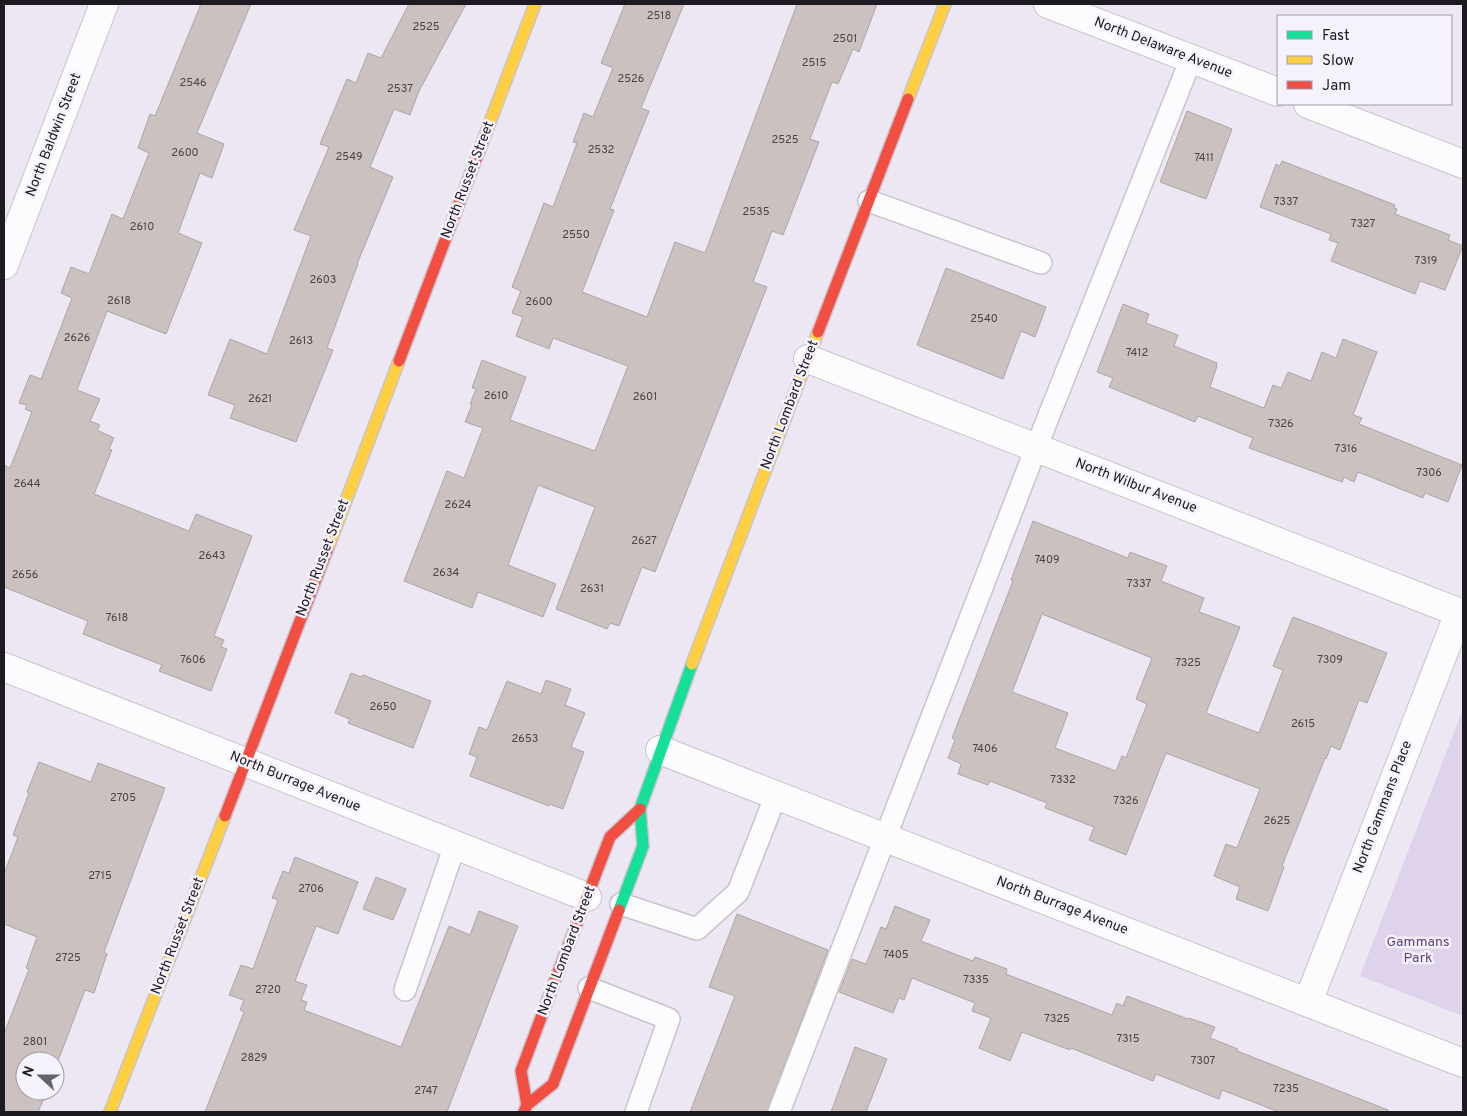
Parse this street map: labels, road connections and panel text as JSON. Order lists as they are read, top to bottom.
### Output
{
  "streets": {
    "main road": ["North Russet Street", "North Lombard Street"],
    "street": [
      "North Delaware Avenue",
      "North Baldwin Street",
      "North Wilbur Avenue",
      "North Burrage Avenue",
      "North Gammans Place"
    ]
  },
  "crossings": [
    ["North Russet Street", "North Burrage Avenue"],
    ["North Lombard Street", "North Wilbur Avenue"],
    ["North Lombard Street", "North Burrage Avenue"],
    ["North Wilbur Avenue", "North Gammans Place"],
    ["North Burrage Avenue", "North Gammans Place"]
  ],
  "parks": ["Gammans Park"],
  "house_numbers": [
    "2518",
    "2525",
    "2501",
    "2515",
    "2526",
    "2546",
    "2537",
    "2525",
    "2532",
    "2600",
    "2549",
    "7411",
    "7337",
    "2535",
    "7327",
    "2610",
    "2550",
    "7319",
    "2603",
    "2618",
    "2600",
    "2540",
    "2626",
    "2613",
    "7412",
    "2610",
    "2601",
    "2621",
    "7326",
    "7316",
    "7306",
    "2644",
    "2624",
    "2627",
    "2643",
    "7409",
    "2634",
    "2656",
    "7337",
    "2631",
    "7618",
    "7606",
    "7309",
    "7325",
    "2650",
    "2615",
    "2653",
    "7406",
    "7332",
    "2705",
    "7326",
    "2625",
    "2715",
    "2706",
    "7405",
    "2725",
    "7335",
    "2720",
    "7325",
    "7315",
    "2801",
    "2829",
    "7307",
    "7235",
    "2747"
  ],
  "legend": ["Fast", "Slow", "Jam"],
  "north": "left"
}
